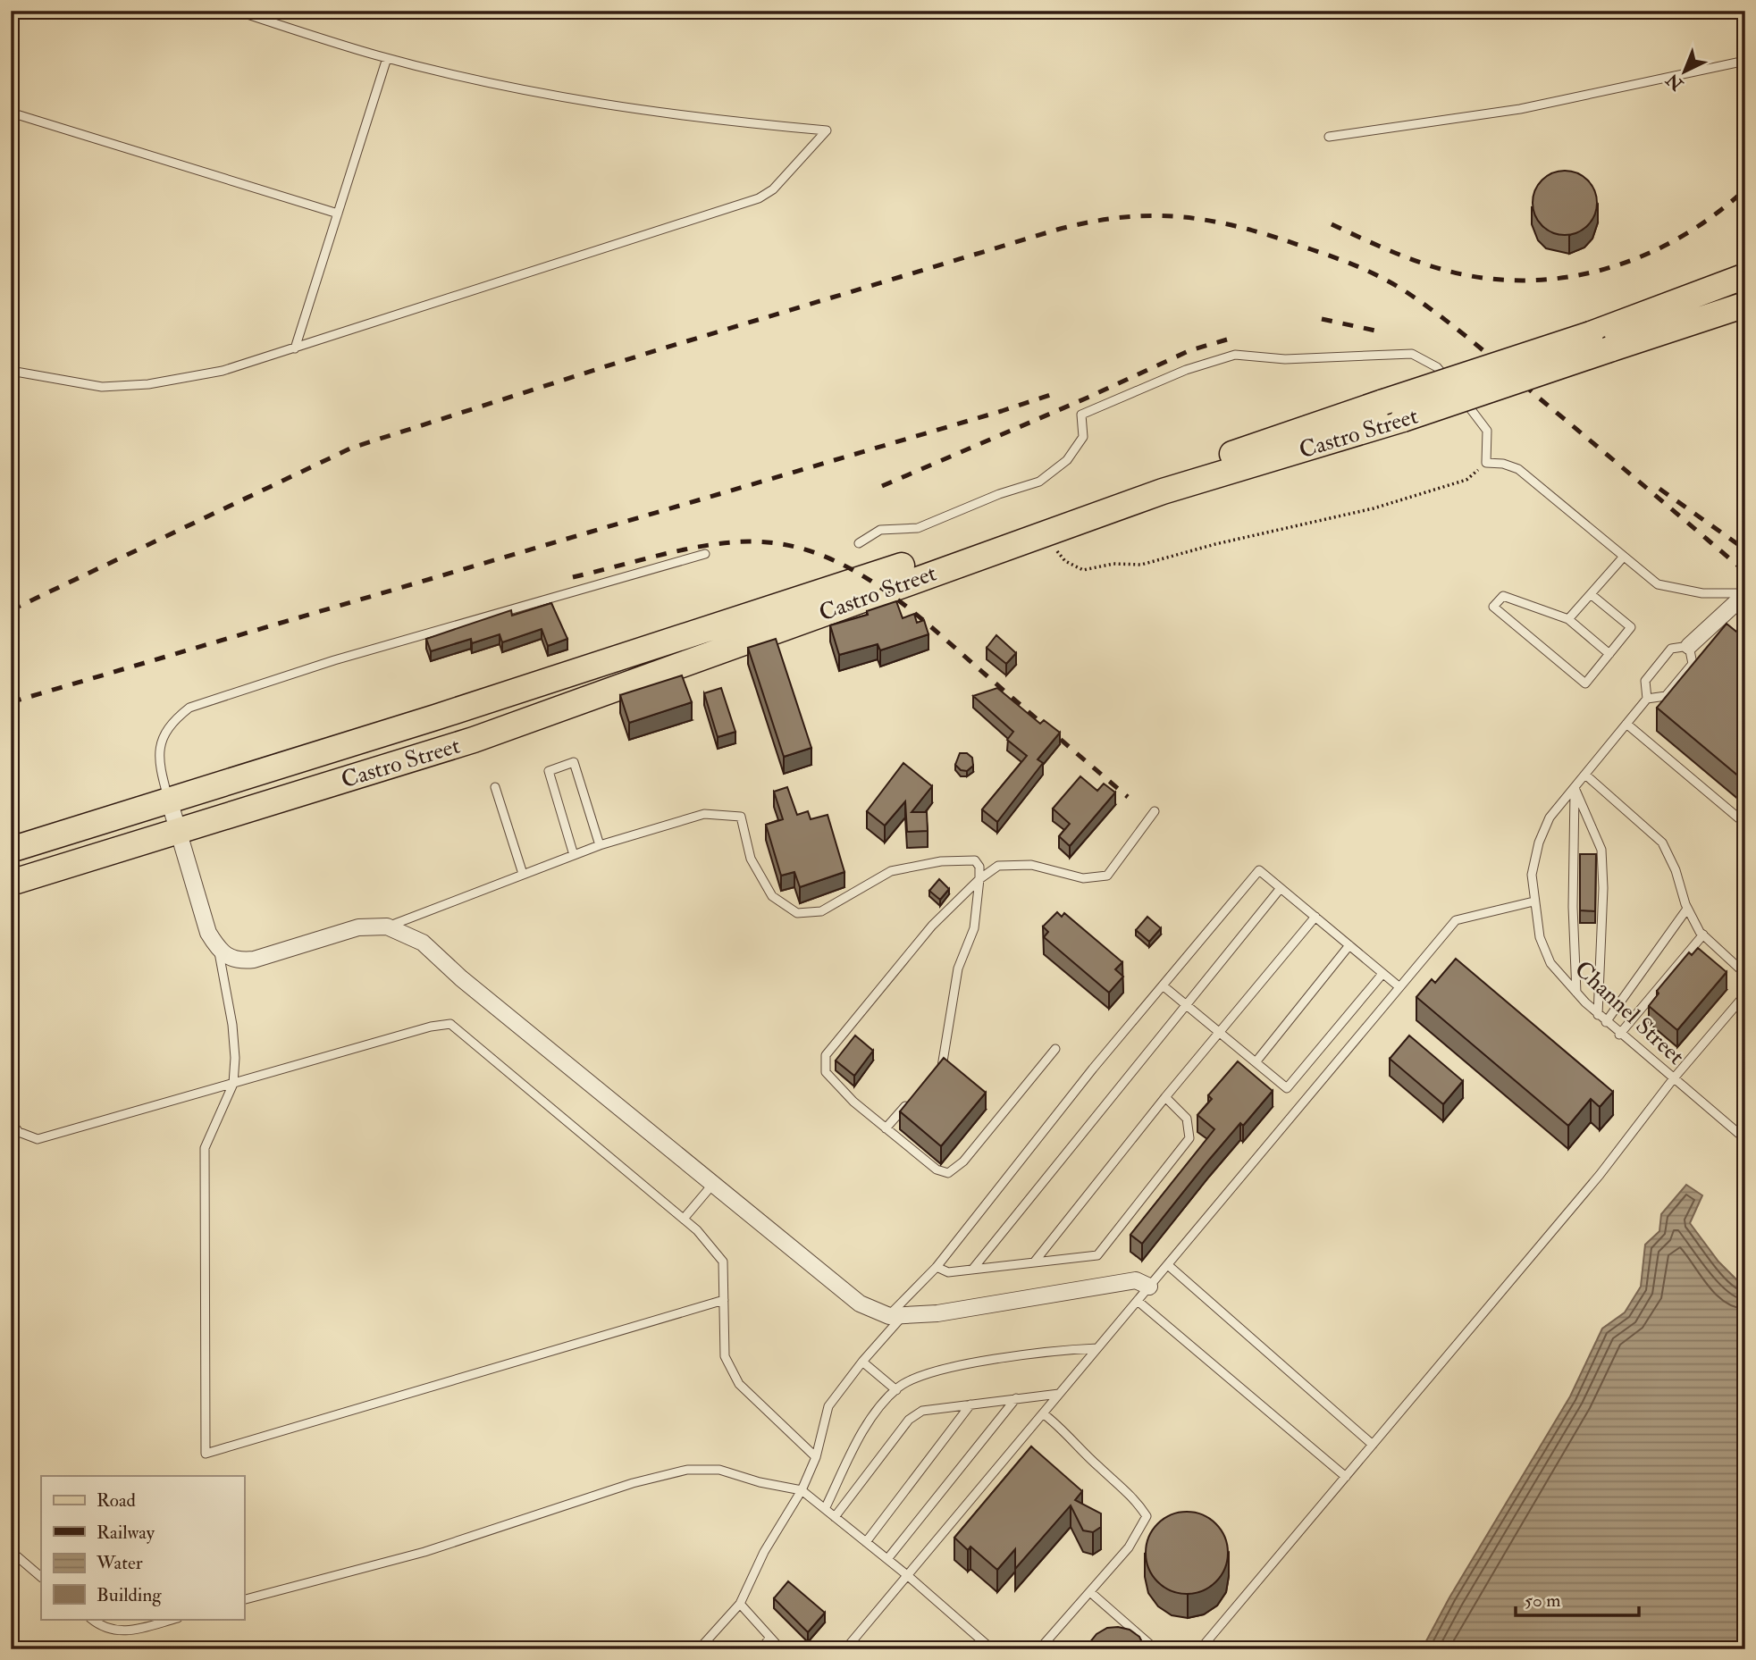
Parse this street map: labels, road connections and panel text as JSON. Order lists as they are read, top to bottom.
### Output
{
  "streets": {
    "main road": ["Castro Street"],
    "lane": ["Channel Street"]
  },
  "legend": [
    "Road",
    "Railway",
    "Water",
    "Building"
  ],
  "scale_bar": "50 m",
  "north": "bottom left"
}
